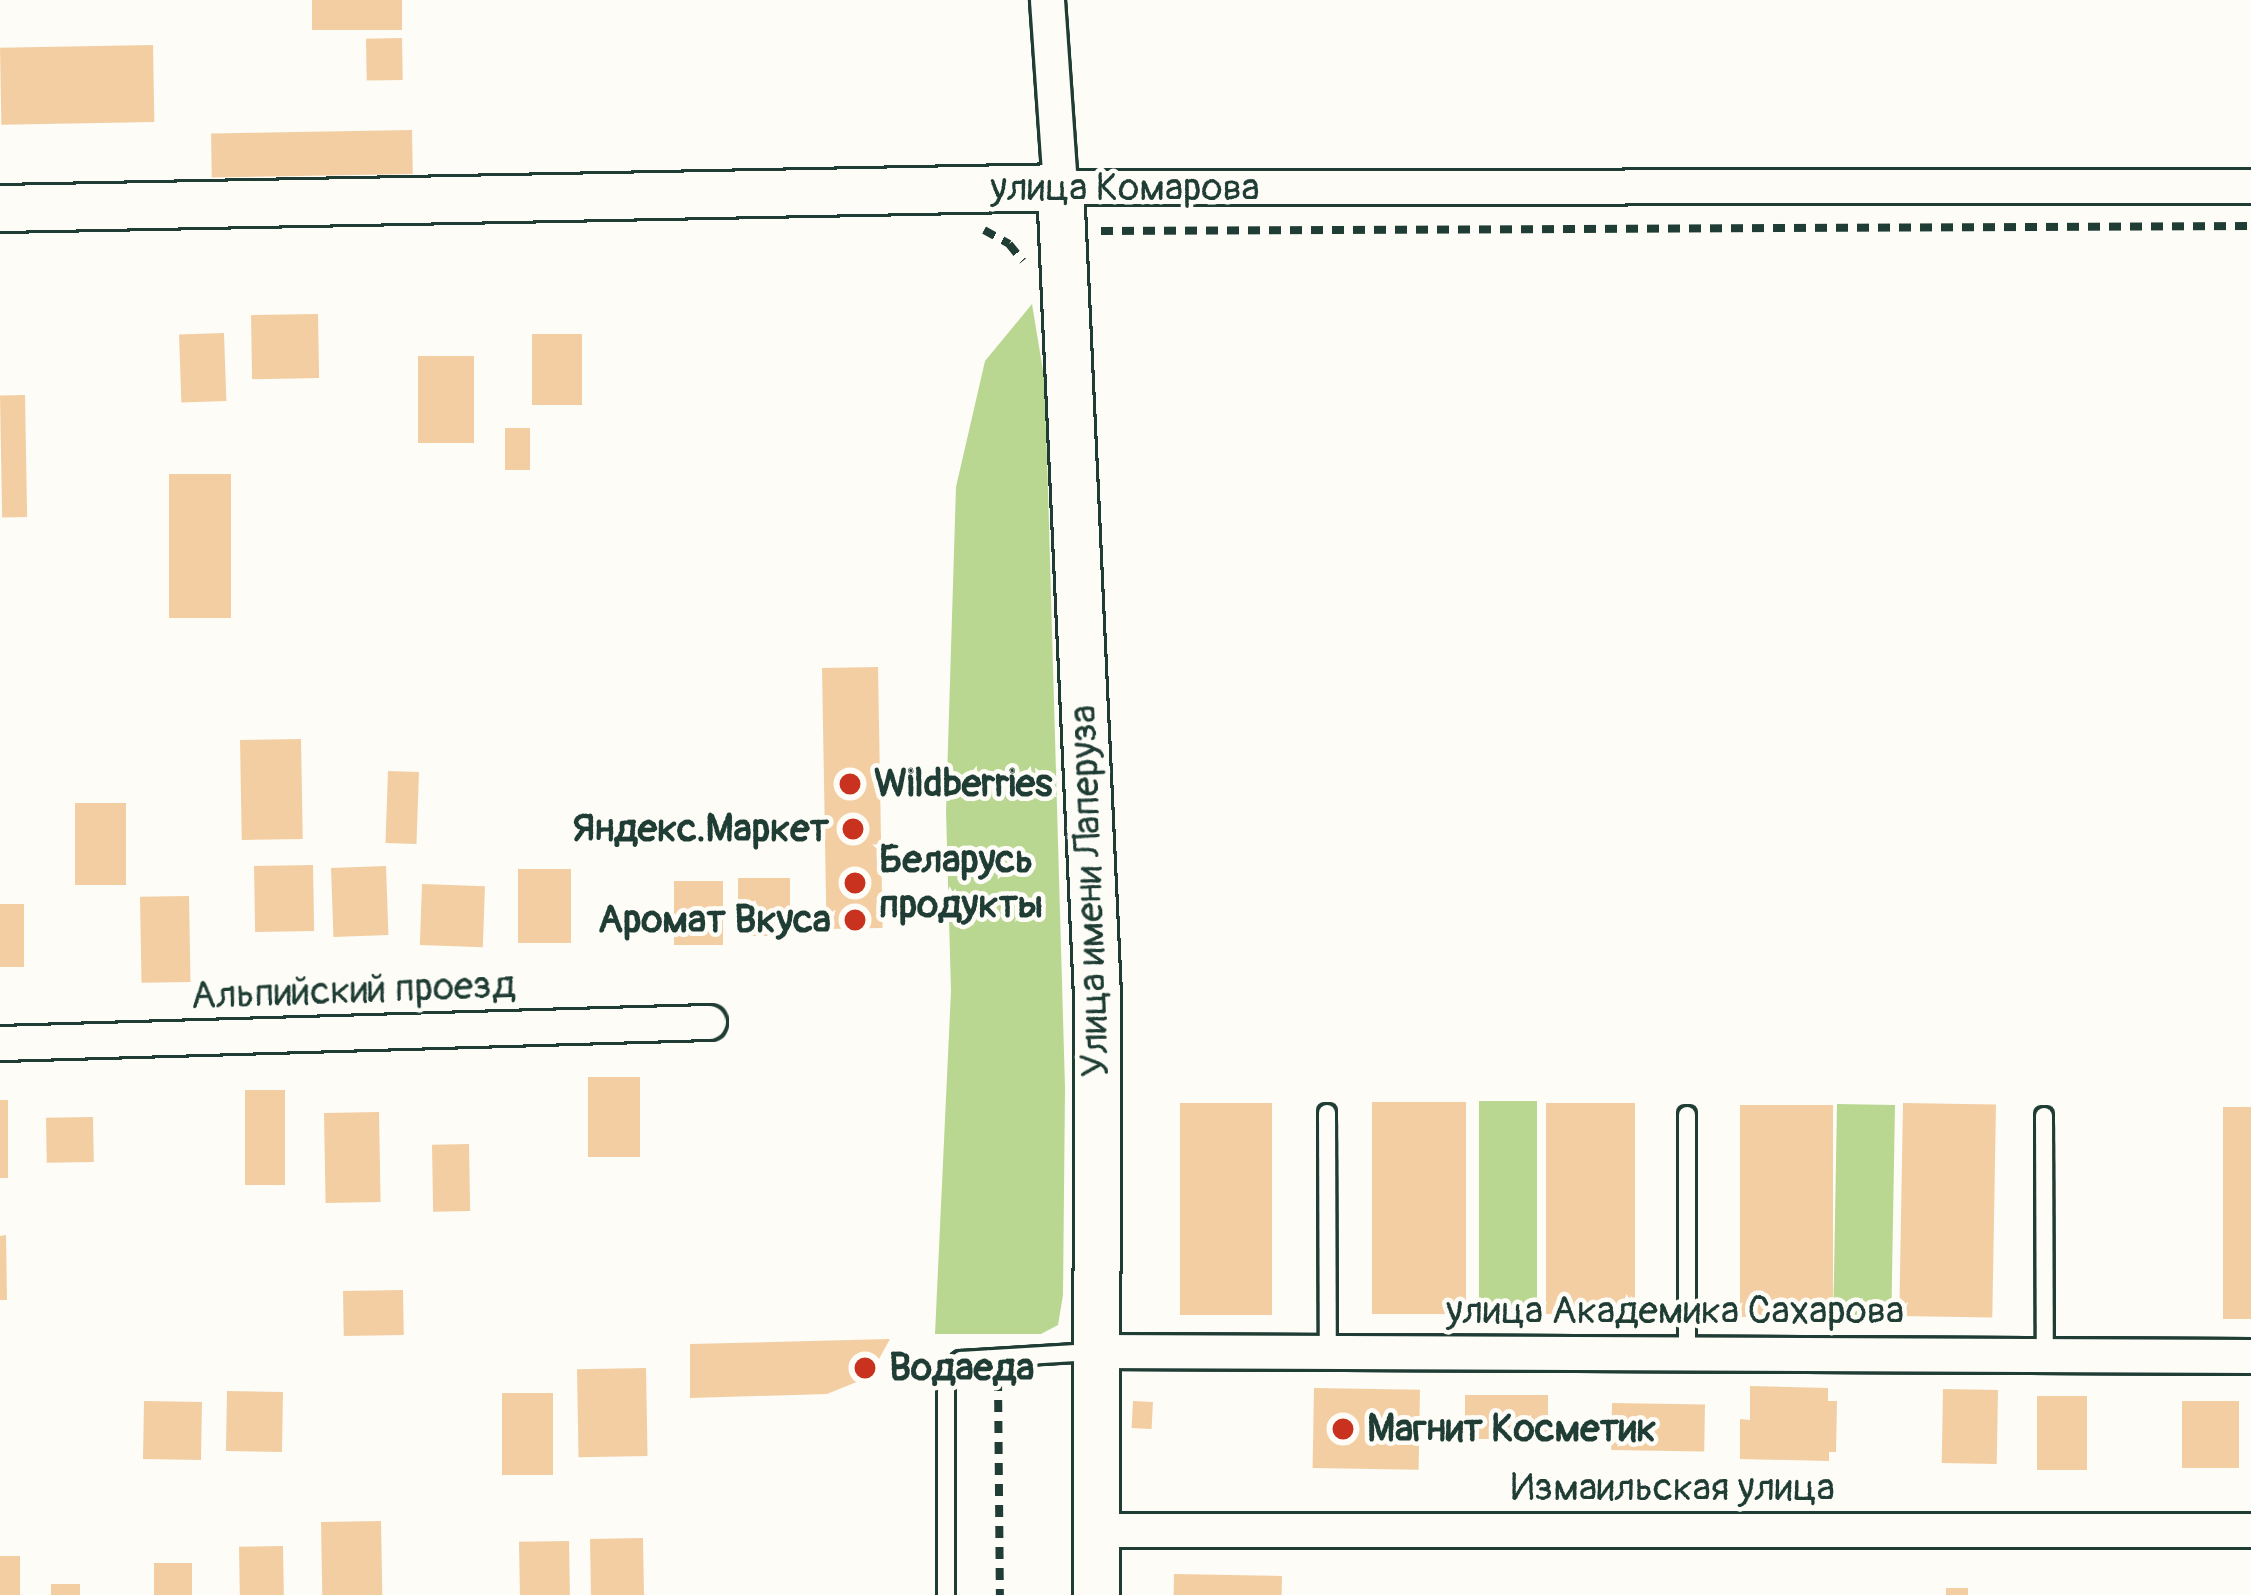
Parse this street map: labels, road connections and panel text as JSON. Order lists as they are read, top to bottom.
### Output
{
  "streets": {
    "street": [
      "улица Комарова",
      "Улица имени Лаперуза",
      "Альпийский проезд",
      "улица Академика Сахарова",
      "Измаильская улица"
    ]
  },
  "crossings": [
    ["улица Комарова", "Улица имени Лаперуза"],
    ["Улица имени Лаперуза", "улица Академика Сахарова"],
    ["Улица имени Лаперуза", "Измаильская улица"]
  ],
  "places": [
    "Wildberries",
    "Яндекс.Маркет",
    "Беларусь продукты",
    "Аромат Вкуса",
    "Водаеда",
    "Магнит Косметик"
  ]
}
